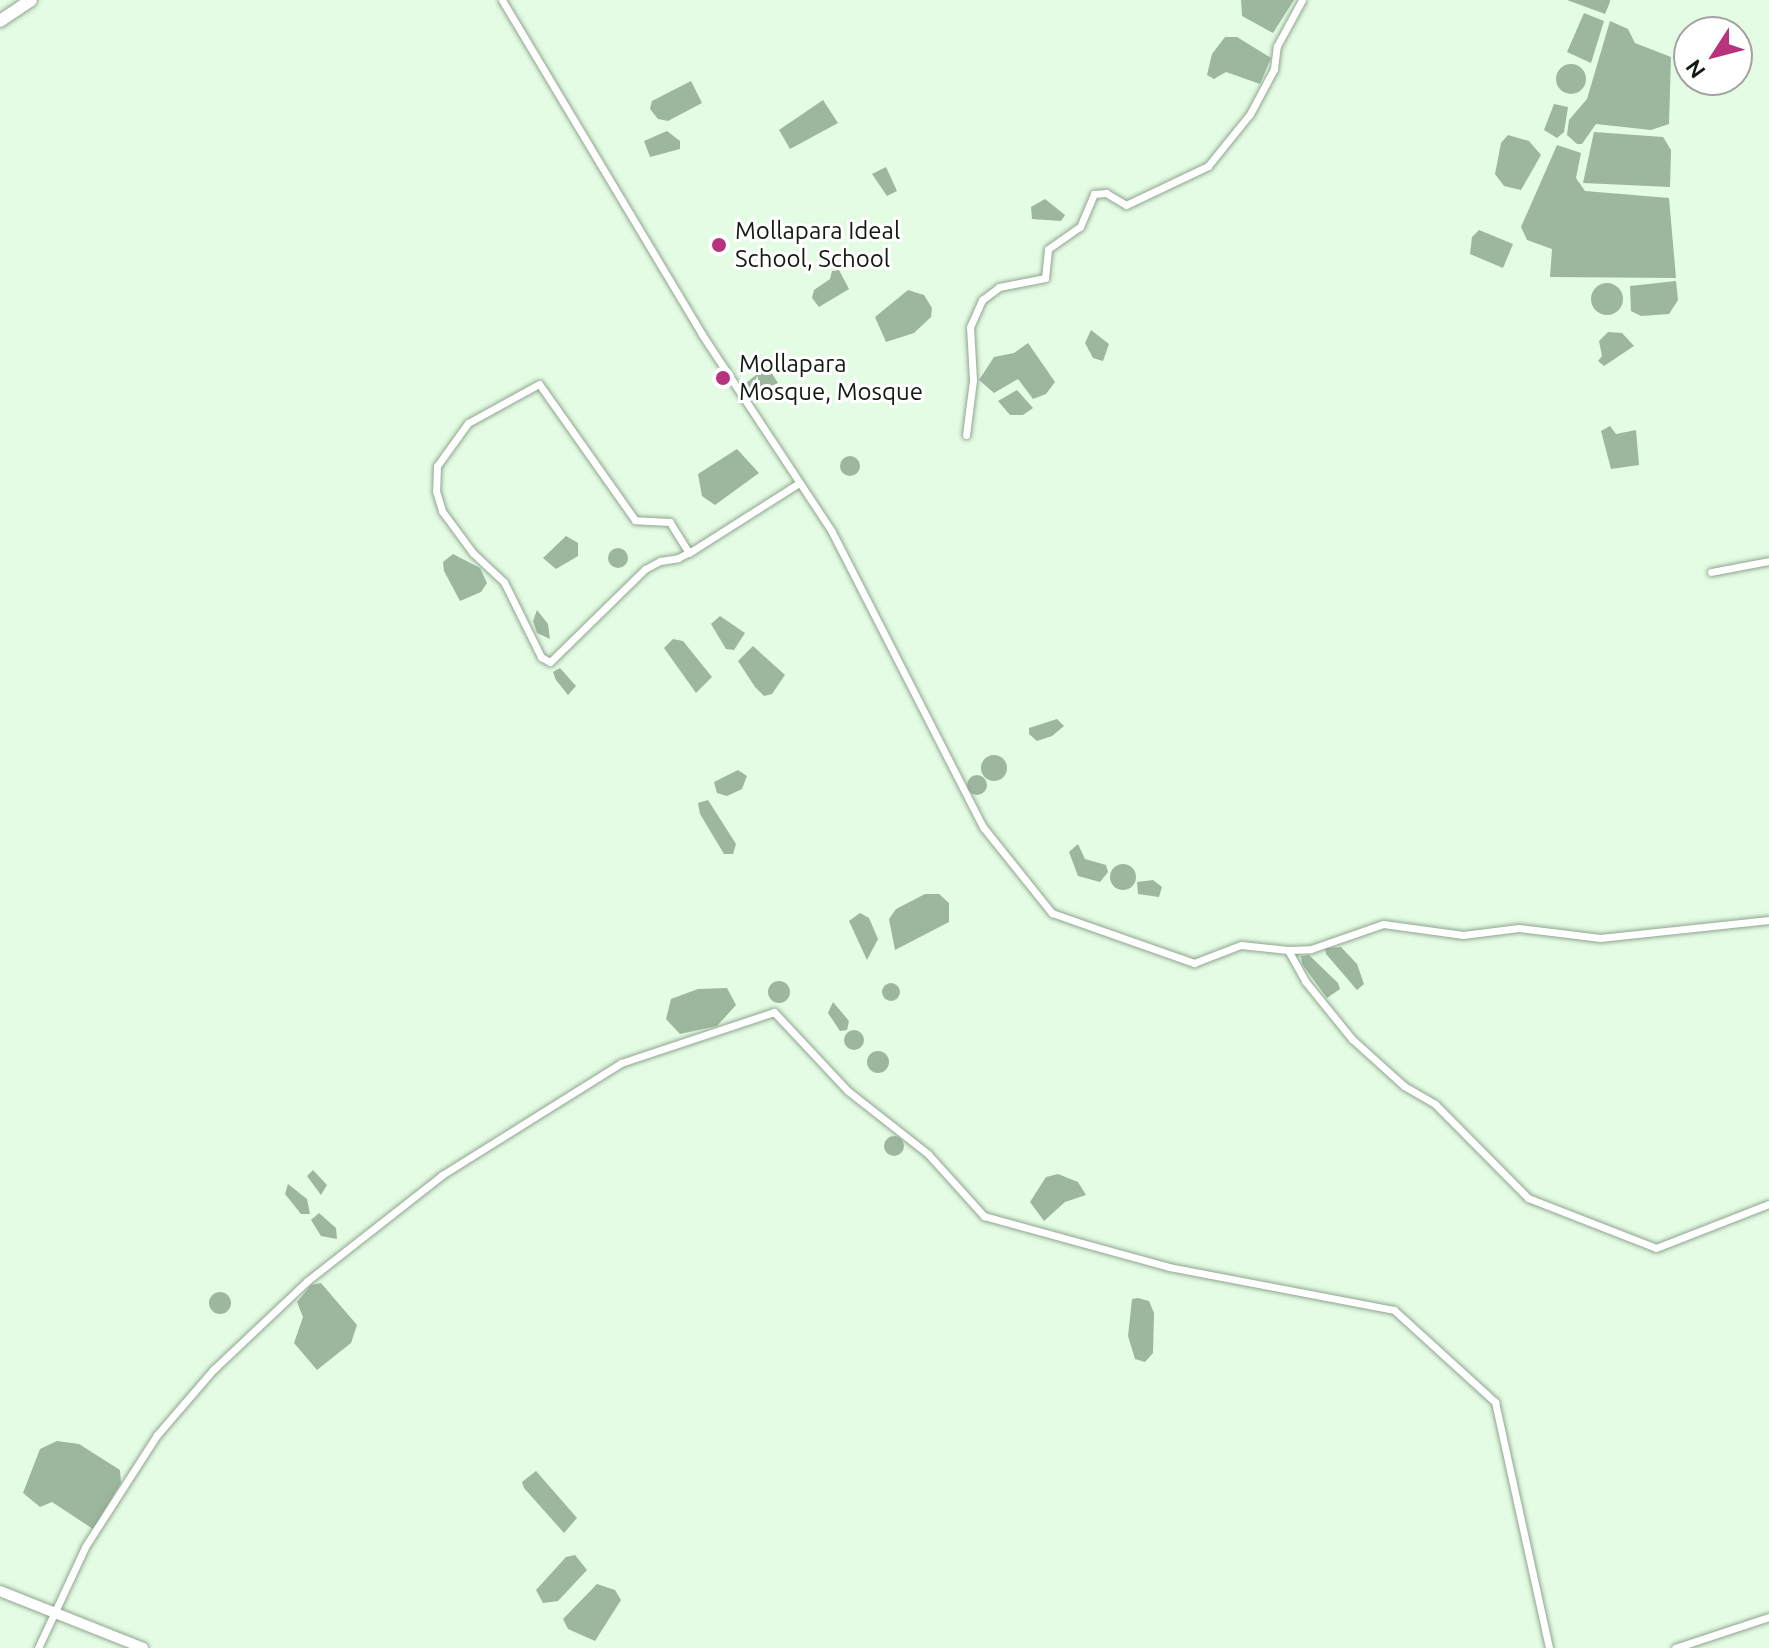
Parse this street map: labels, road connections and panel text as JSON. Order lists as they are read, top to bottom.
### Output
{
  "places": ["Mollapara Ideal School, School", "Mollapara Mosque, Mosque"],
  "north": "bottom left"
}
